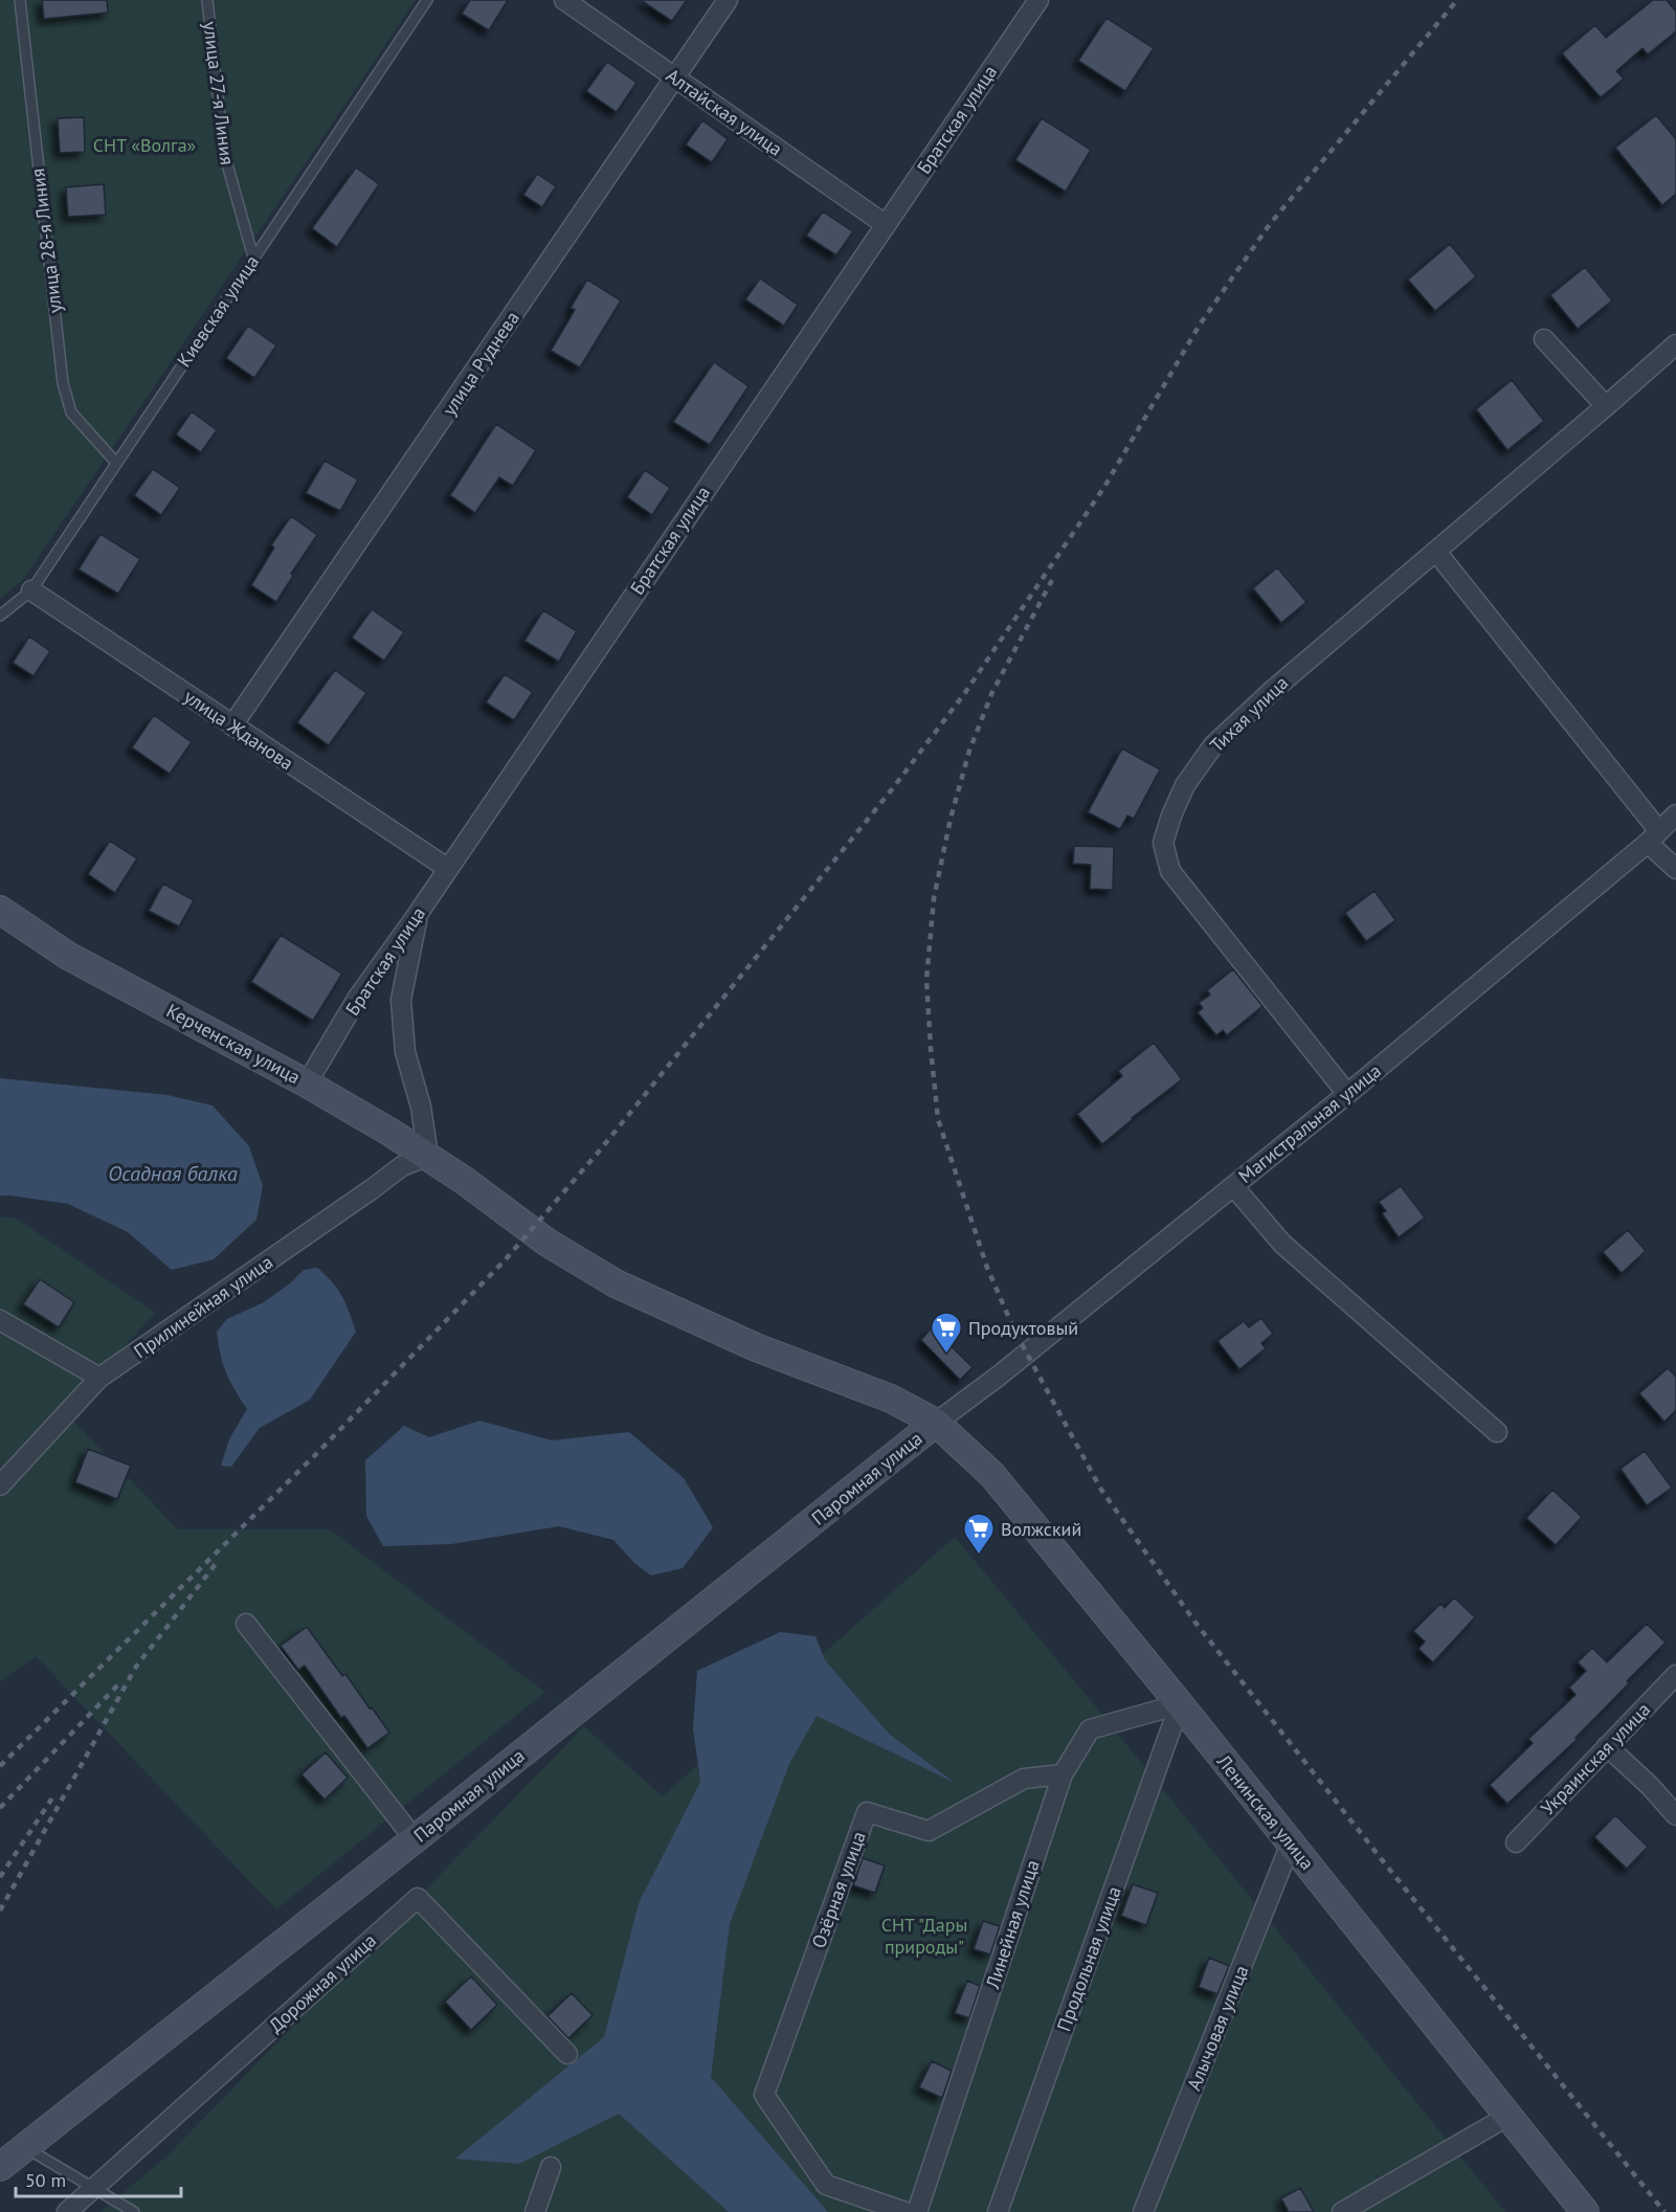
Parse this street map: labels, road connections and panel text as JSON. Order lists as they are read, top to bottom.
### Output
{
  "streets": {
    "street": [
      "Алтайская улица",
      "Братская улица",
      "улица Руднева",
      "Тихая улица",
      "улица Жданова",
      "Керченская улица",
      "Магистральная улица",
      "Прилинейная улица",
      "Паромная улица",
      "Украинская улица",
      "Ленинская улица",
      "Озёрная улица",
      "Линейная улица",
      "Продольная улица",
      "Дорожная улица",
      "Алычовая улица"
    ],
    "lane": ["улица 27-я Линия", "улица 28-я Линия", "Киевская улица"]
  },
  "crossings": [
    ["улица 27-я Линия", "Киевская улица"],
    ["Алтайская улица", "Братская улица"],
    ["Алтайская улица", "улица Руднева"],
    ["Братская улица", "улица Жданова"],
    ["Братская улица", "Керченская улица"],
    ["улица 28-я Линия", "Киевская улица"],
    ["Киевская улица", "улица Жданова"],
    ["улица Руднева", "улица Жданова"],
    ["Тихая улица", "Магистральная улица"],
    ["Керченская улица", "Магистральная улица"],
    ["Керченская улица", "Прилинейная улица"],
    ["Керченская улица", "Паромная улица"],
    ["Керченская улица", "Ленинская улица"],
    ["Магистральная улица", "Паромная улица"],
    ["Магистральная улица", "Ленинская улица"],
    ["Паромная улица", "Ленинская улица"],
    ["Ленинская улица", "Линейная улица"],
    ["Ленинская улица", "Продольная улица"],
    ["Ленинская улица", "Алычовая улица"],
    ["Озёрная улица", "Линейная улица"],
    ["Линейная улица", "Продольная улица"]
  ],
  "water": ["Осадная балка"],
  "parks": ["СНТ «Волга»", "СНТ \"Дары природы\""],
  "places": {
    "supermarket": ["Продуктовый", "Волжский"]
  },
  "scale_bar": "50 m"
}
